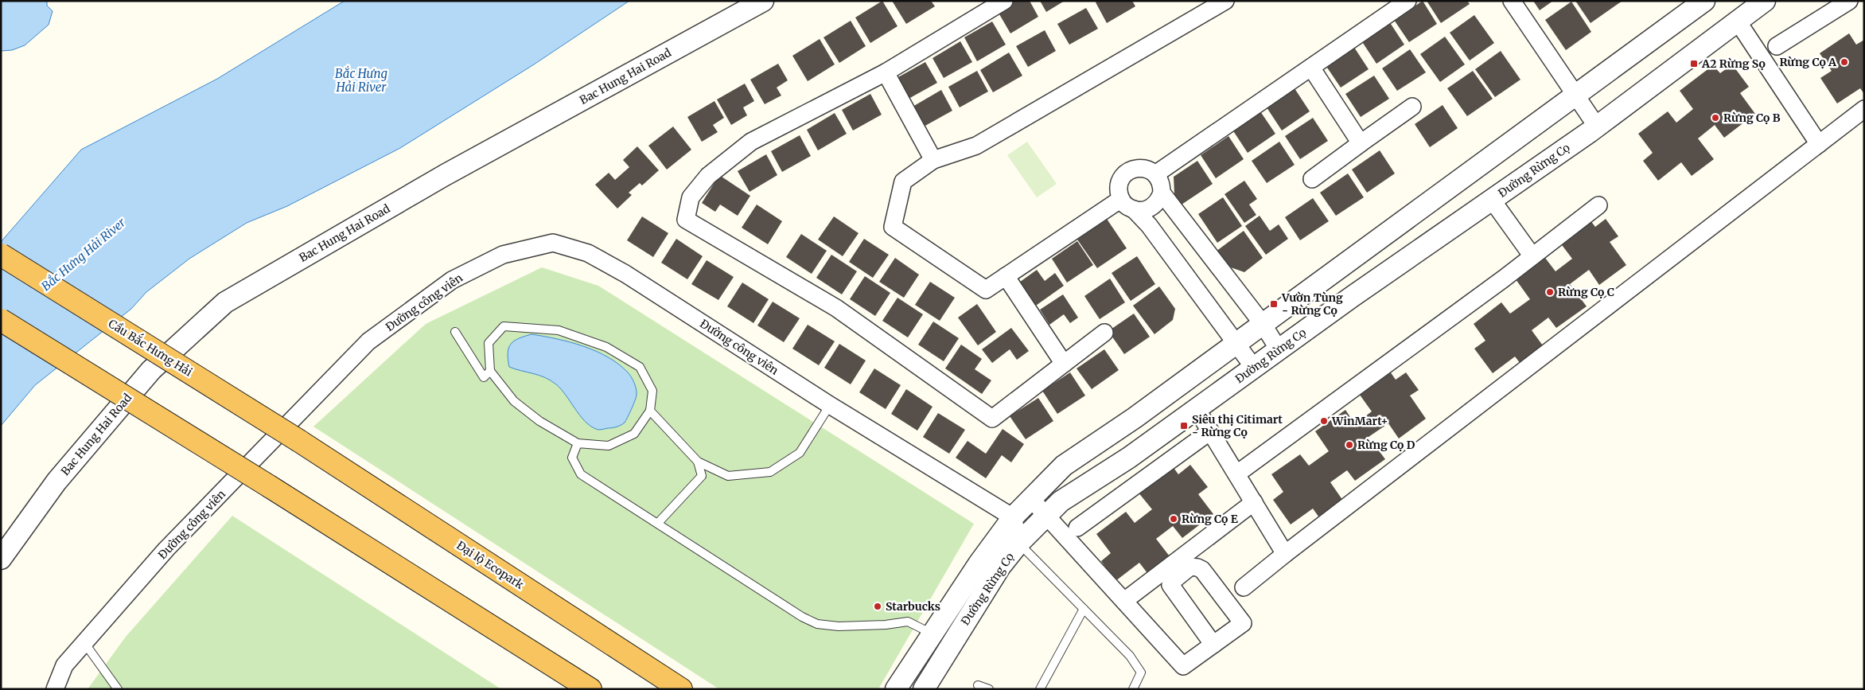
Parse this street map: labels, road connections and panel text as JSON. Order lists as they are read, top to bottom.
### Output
{
  "streets": {
    "highway": ["Cầu Bắc Hưng Hải", "Đại lộ Ecopark"],
    "street": ["Bac Hung Hai Road", "Đường Rừng Cọ", "Đường công viên"]
  },
  "crossings": [
    ["Đường Rừng Cọ", "Đường công viên"],
    ["Cầu Bắc Hưng Hải", "Đại lộ Ecopark"]
  ],
  "water": ["Bắc Hưng Hải River"],
  "places": {
    "other": [
      "Rừng Cọ A",
      "Rừng Cọ B",
      "Rừng Cọ C",
      "WinMart+",
      "Rừng Cọ D",
      "Rừng Cọ E",
      "Starbucks"
    ],
    "transit": ["A2 Rừng Sọ", "Vườn Tùng - Rừng Cọ", "Siêu thị Citimart - Rừng Cọ"]
  }
}
